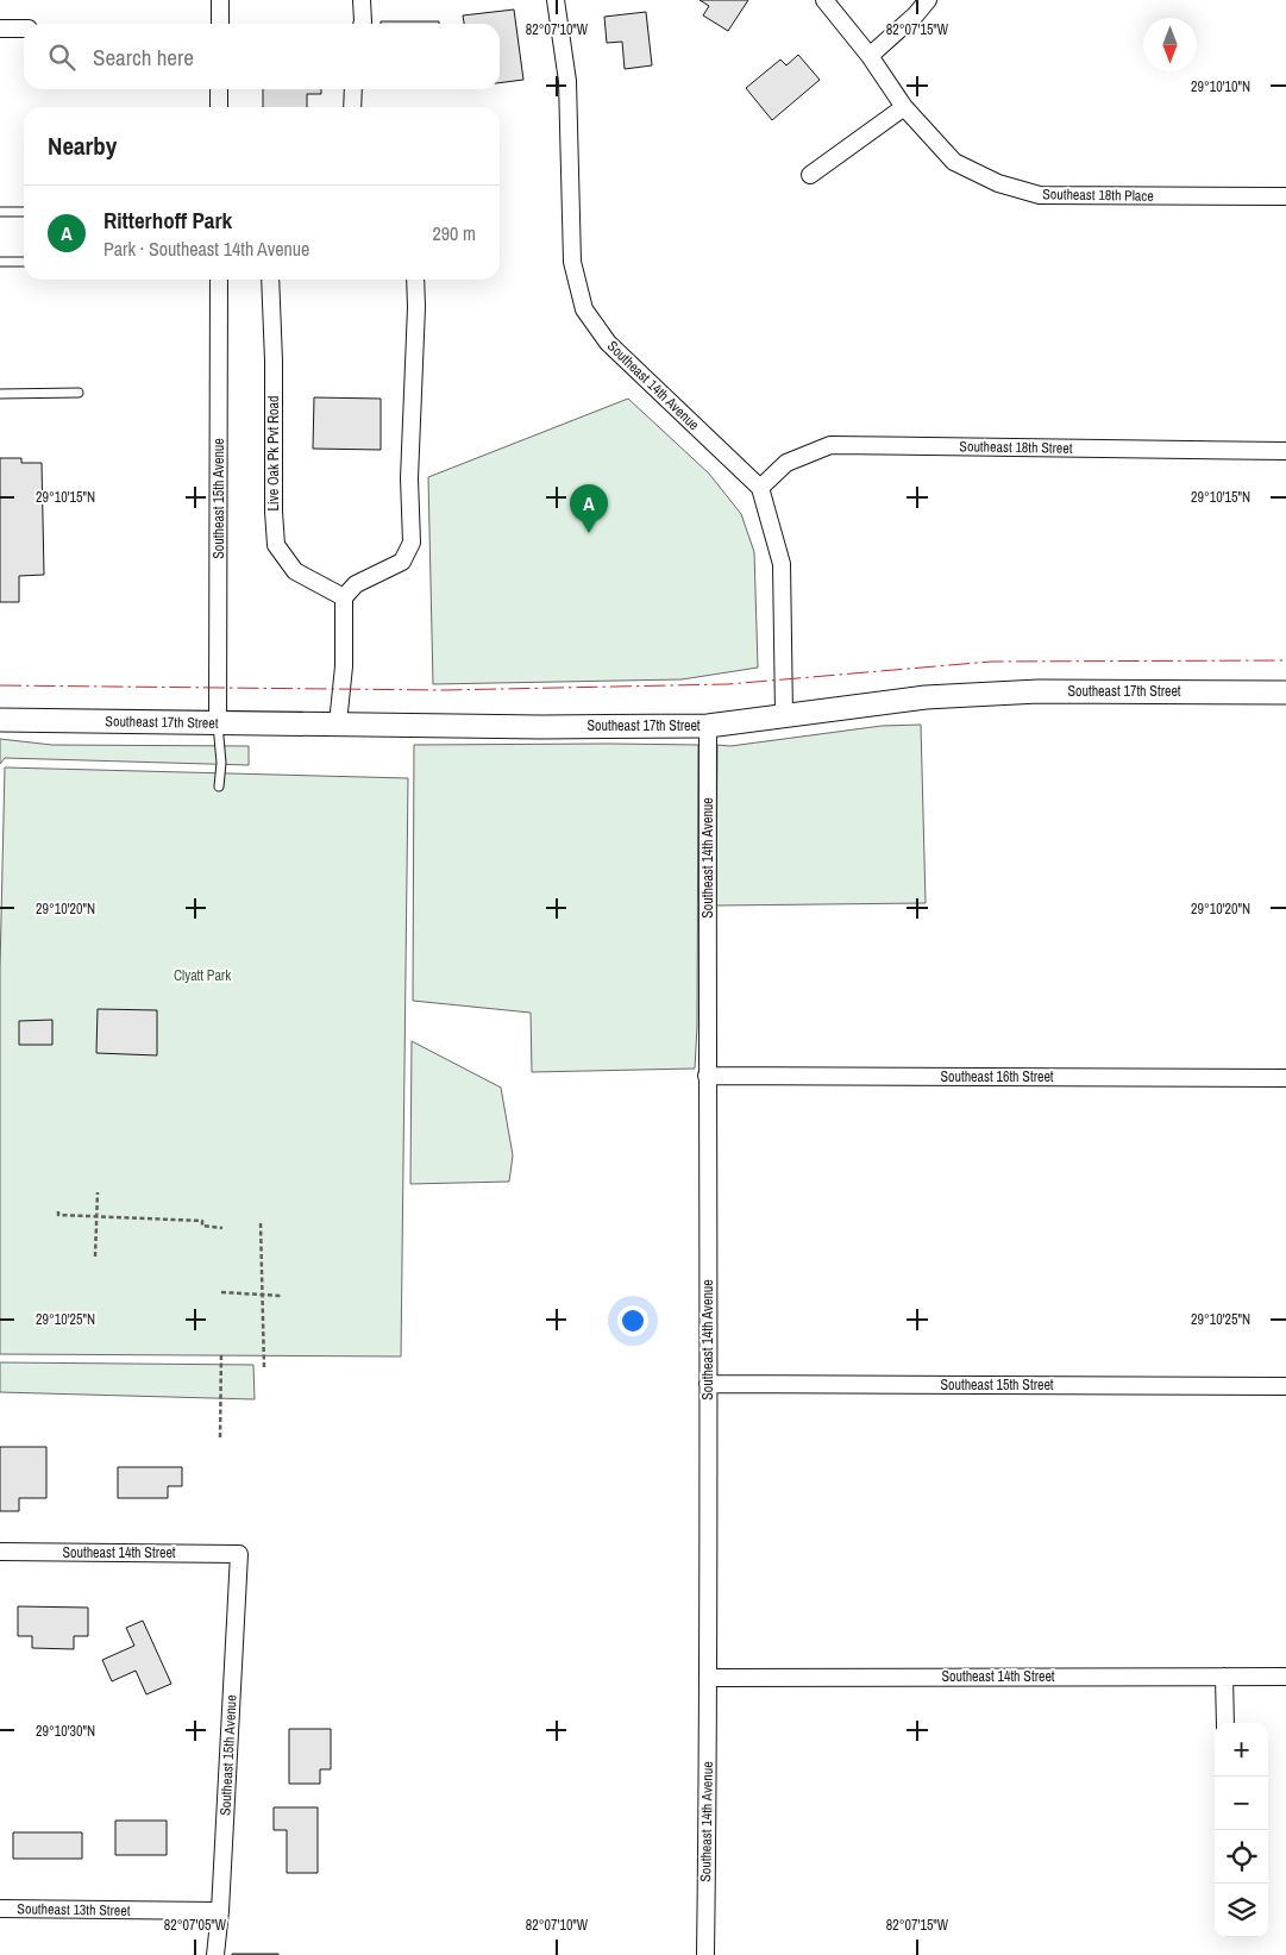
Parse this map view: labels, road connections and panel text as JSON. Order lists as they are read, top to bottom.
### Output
{
  "streets": {
    "main road": ["Southeast 17th Street"],
    "street": [
      "Southeast 18th Place",
      "Southeast 14th Avenue",
      "Southeast 18th Street",
      "Live Oak Pk Pvt Road",
      "Southeast 15th Avenue",
      "Southeast 16th Street",
      "Southeast 15th Street",
      "Southeast 14th Street",
      "Southeast 13th Street"
    ]
  },
  "crossings": [
    ["Southeast 14th Avenue", "Southeast 18th Street"],
    ["Southeast 14th Avenue", "Southeast 17th Street"],
    ["Southeast 14th Avenue", "Southeast 16th Street"],
    ["Southeast 14th Avenue", "Southeast 15th Street"],
    ["Southeast 14th Avenue", "Southeast 14th Street"],
    ["Southeast 15th Avenue", "Southeast 17th Street"],
    ["Southeast 15th Avenue", "Southeast 14th Street"],
    ["Southeast 15th Avenue", "Southeast 13th Street"]
  ],
  "parks": ["Clyatt Park"],
  "north": "bottom",
  "page": {
    "search": "Search here",
    "heading": "Nearby",
    "list": [
      {
        "mark": "A",
        "name": "Ritterhoff Park",
        "note": "Park · Southeast 14th Avenue",
        "value": "290 m"
      }
    ],
    "pins": "A",
    "map_buttons": ["+", "−"]
  },
  "coordinates": [
    "82°07'10\"W",
    "82°07'15\"W",
    "29°10'10\"N",
    "29°10'15\"N",
    "29°10'20\"N",
    "29°10'25\"N",
    "29°10'30\"N",
    "82°07'05\"W"
  ]
}
